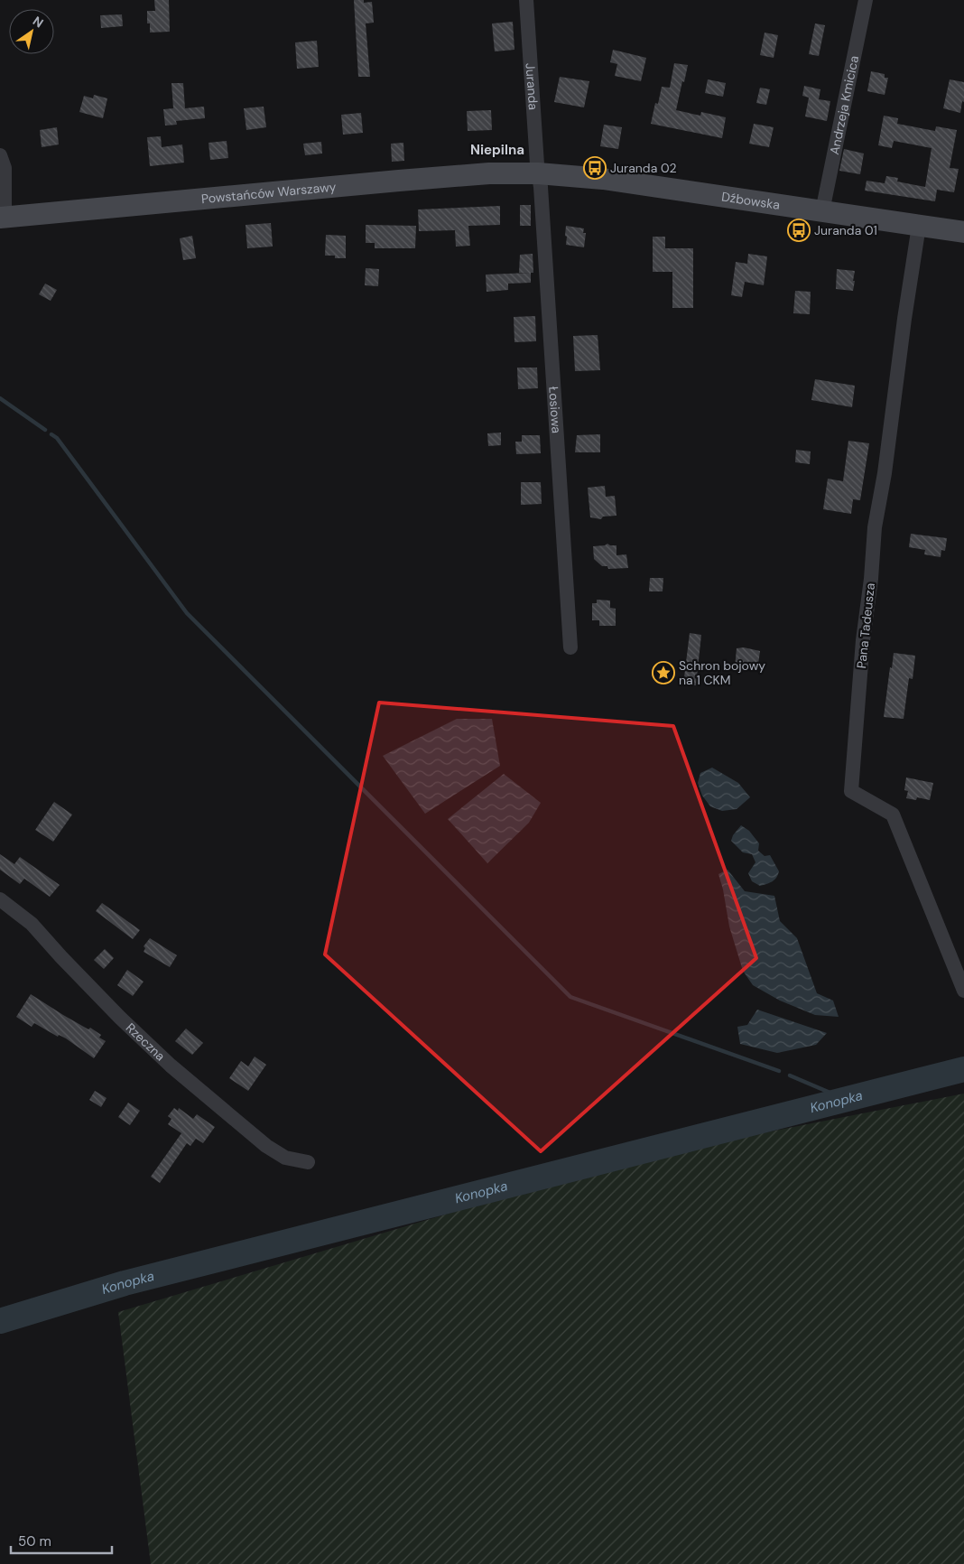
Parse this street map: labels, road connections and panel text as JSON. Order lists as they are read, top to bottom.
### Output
{
  "streets": {
    "main road": ["Powstańców Warszawy", "Dźbowska"],
    "street": [
      "Juranda",
      "Andrzeja Kmicica",
      "Łosiowa",
      "Pana Tadeusza",
      "Rzeczna"
    ]
  },
  "crossings": [
    ["Juranda", "Powstańców Warszawy"],
    ["Juranda", "Dźbowska"],
    ["Juranda", "Łosiowa"],
    ["Andrzeja Kmicica", "Dźbowska"],
    ["Powstańców Warszawy", "Dźbowska"],
    ["Powstańców Warszawy", "Łosiowa"],
    ["Dźbowska", "Łosiowa"],
    ["Dźbowska", "Pana Tadeusza"]
  ],
  "districts": ["Niepilna"],
  "water": ["Konopka"],
  "places": {
    "bus stop": ["Juranda 02", "Juranda 01"],
    "place": ["Schron bojowy na 1 CKM"]
  },
  "scale_bar": "50 m",
  "north": "top right"
}
